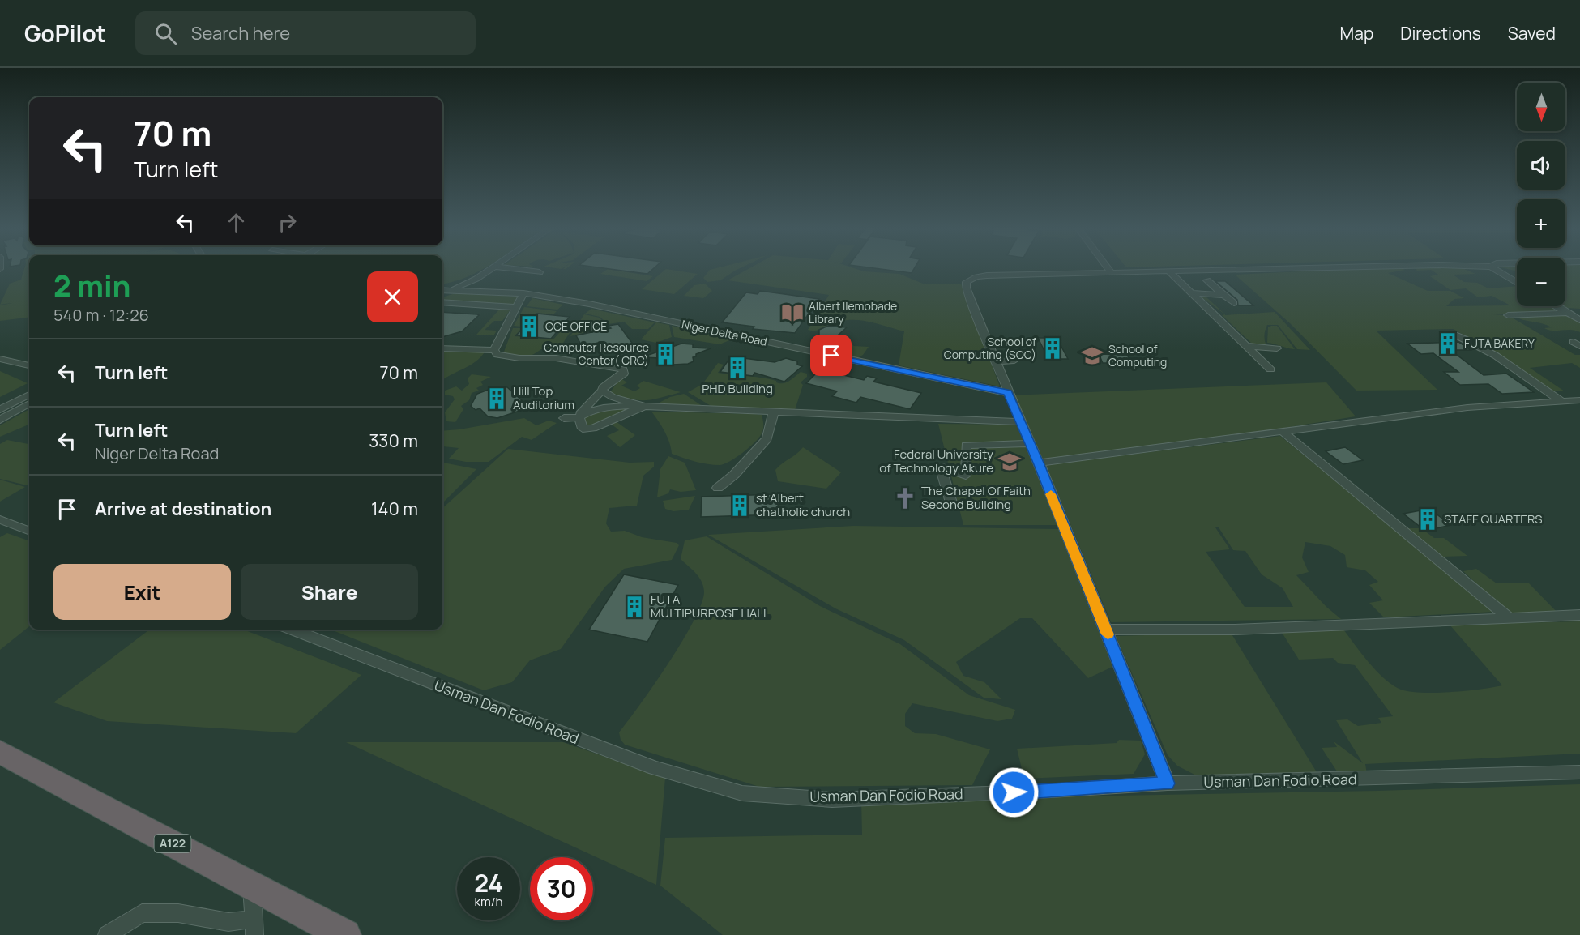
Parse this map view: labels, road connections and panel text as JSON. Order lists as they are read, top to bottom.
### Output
{
  "streets": {
    "highway": ["A122"],
    "street": ["Niger Delta Road", "Usman Dan Fodio Road"]
  },
  "places": {
    "library": ["Albert Ilemobade Library"],
    "building": [
      "CCE OFFICE",
      "FUTA BAKERY",
      "School of Computing (SOC)",
      "Computer Resource Center( CRC)",
      "PHD Building",
      "Hill Top Auditorium",
      "st Albert chatholic church",
      "STAFF QUARTERS",
      "FUTA MULTIPURPOSE HALL"
    ],
    "school or university": ["School of Computing", "Federal University of Technology Akure"],
    "church": ["The Chapel Of Faith Second Building"]
  },
  "north": "bottom",
  "page": {
    "header": "GoPilot",
    "search": "Search here",
    "nav": ["Map", "Directions", "Saved"],
    "map_buttons": ["+", "−"],
    "turn": ["70 m", "Turn left"],
    "heading": ["2 min", "540 m · 12:26"],
    "list": [
      {
        "name": "Turn left",
        "value": "70 m"
      },
      {
        "name": "Turn left",
        "note": "Niger Delta Road",
        "value": "330 m"
      },
      {
        "name": "Arrive at destination",
        "value": "140 m"
      }
    ],
    "buttons": ["Exit", "Share"],
    "speed": "24 km/h",
    "limit": "30"
  }
}
